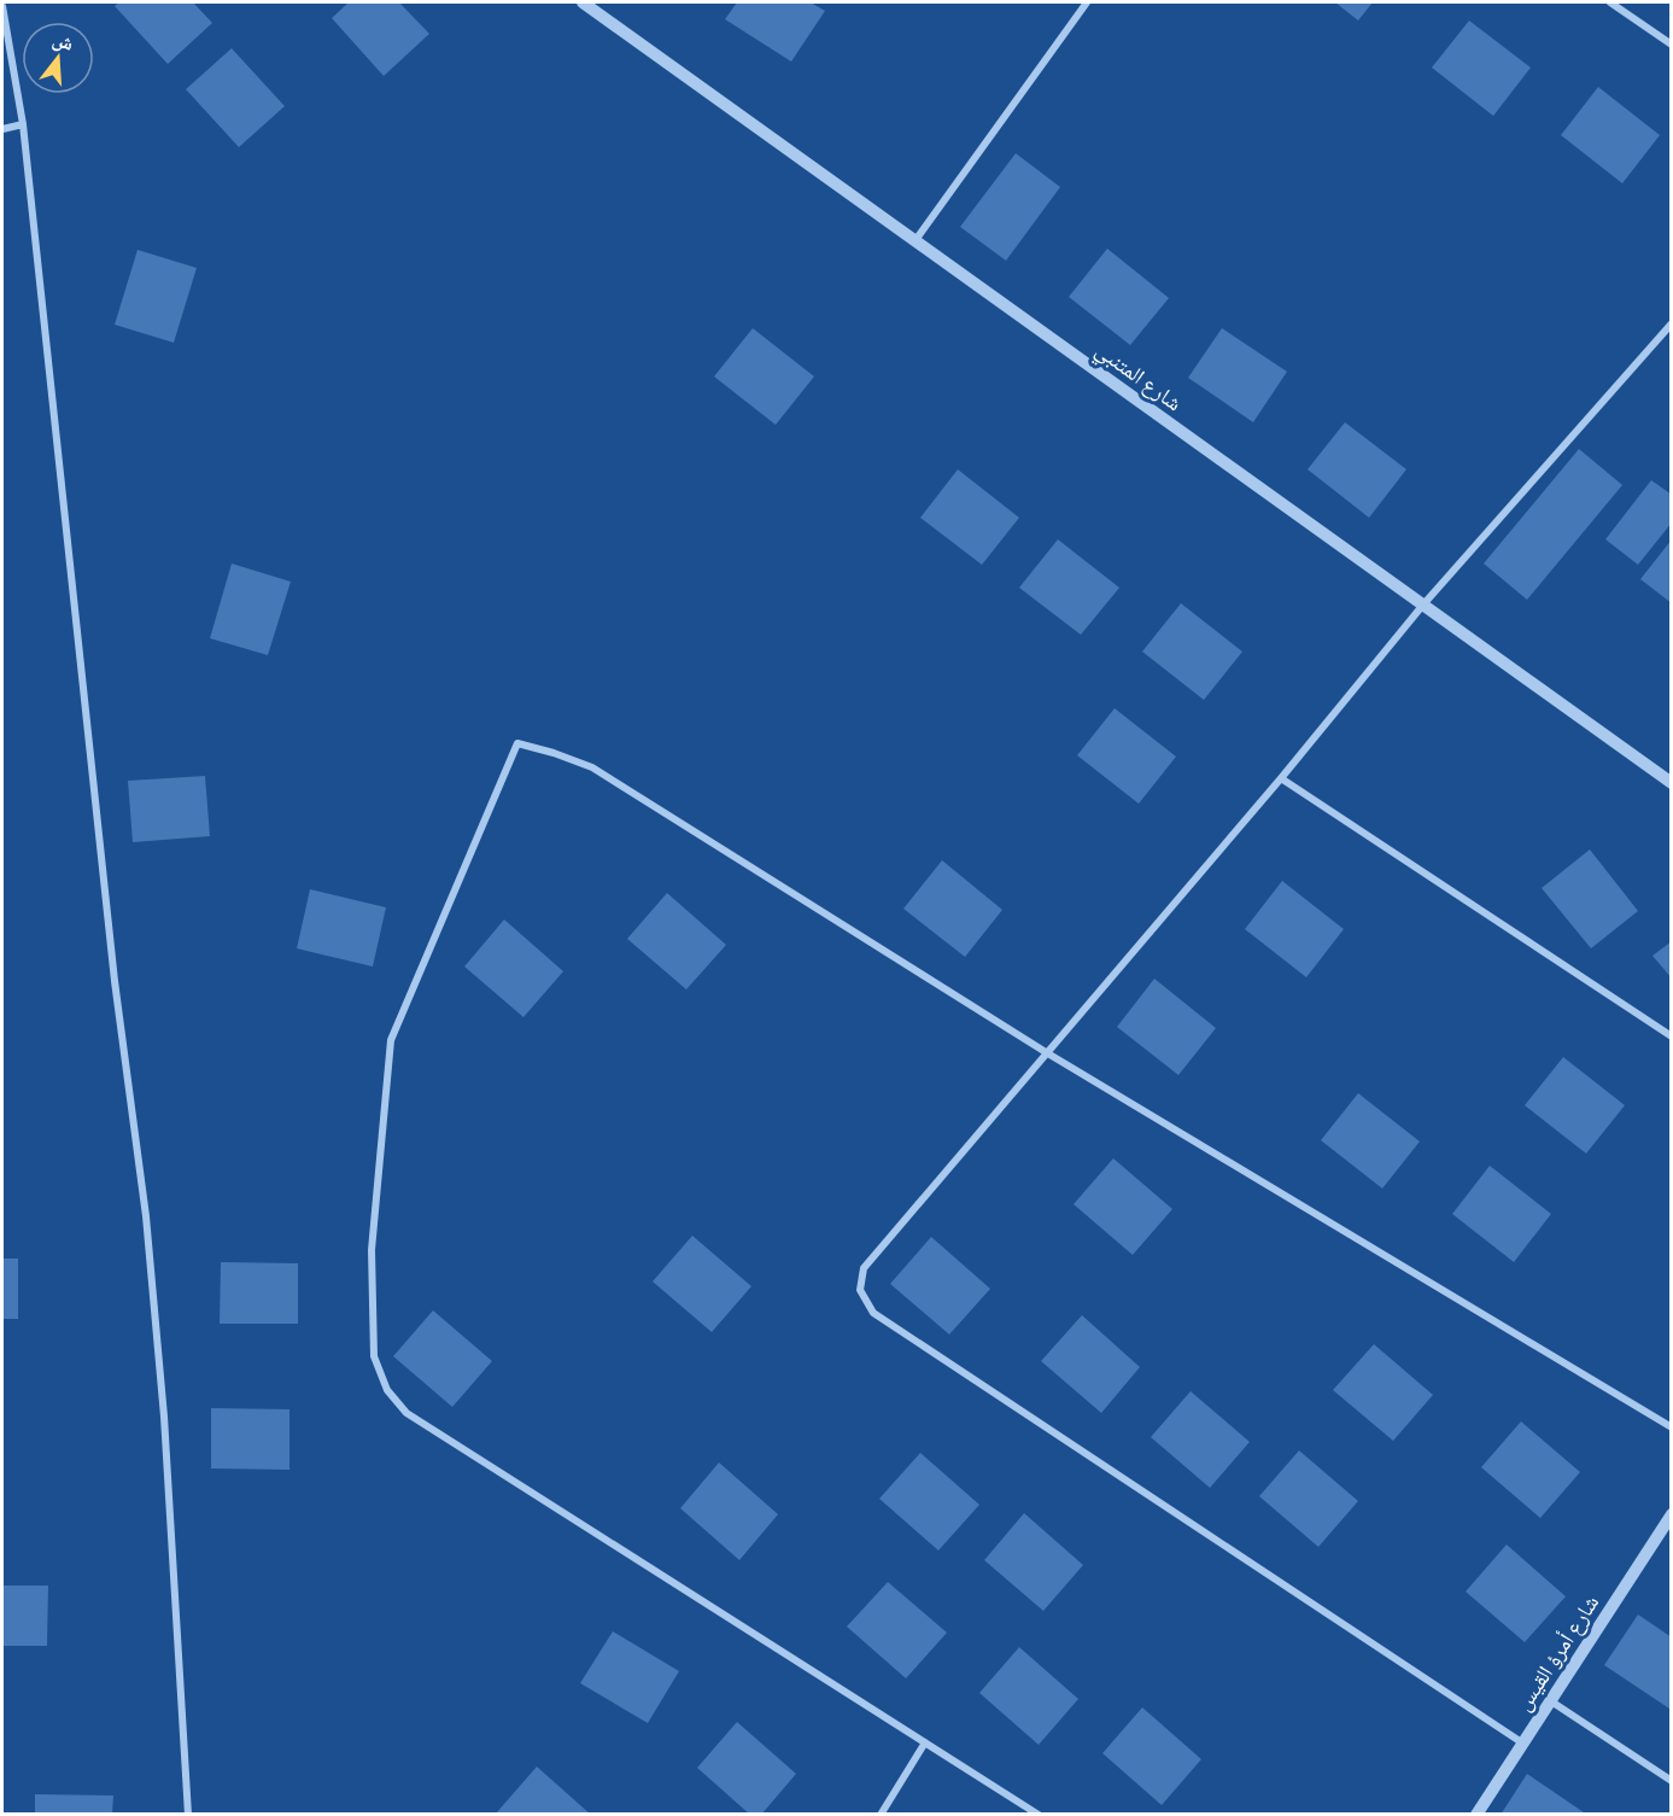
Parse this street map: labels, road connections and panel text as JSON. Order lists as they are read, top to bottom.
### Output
{
  "streets": {
    "street": ["شارع المتنبي", "شارع أمرؤ القيس"]
  },
  "north": "top"
}
